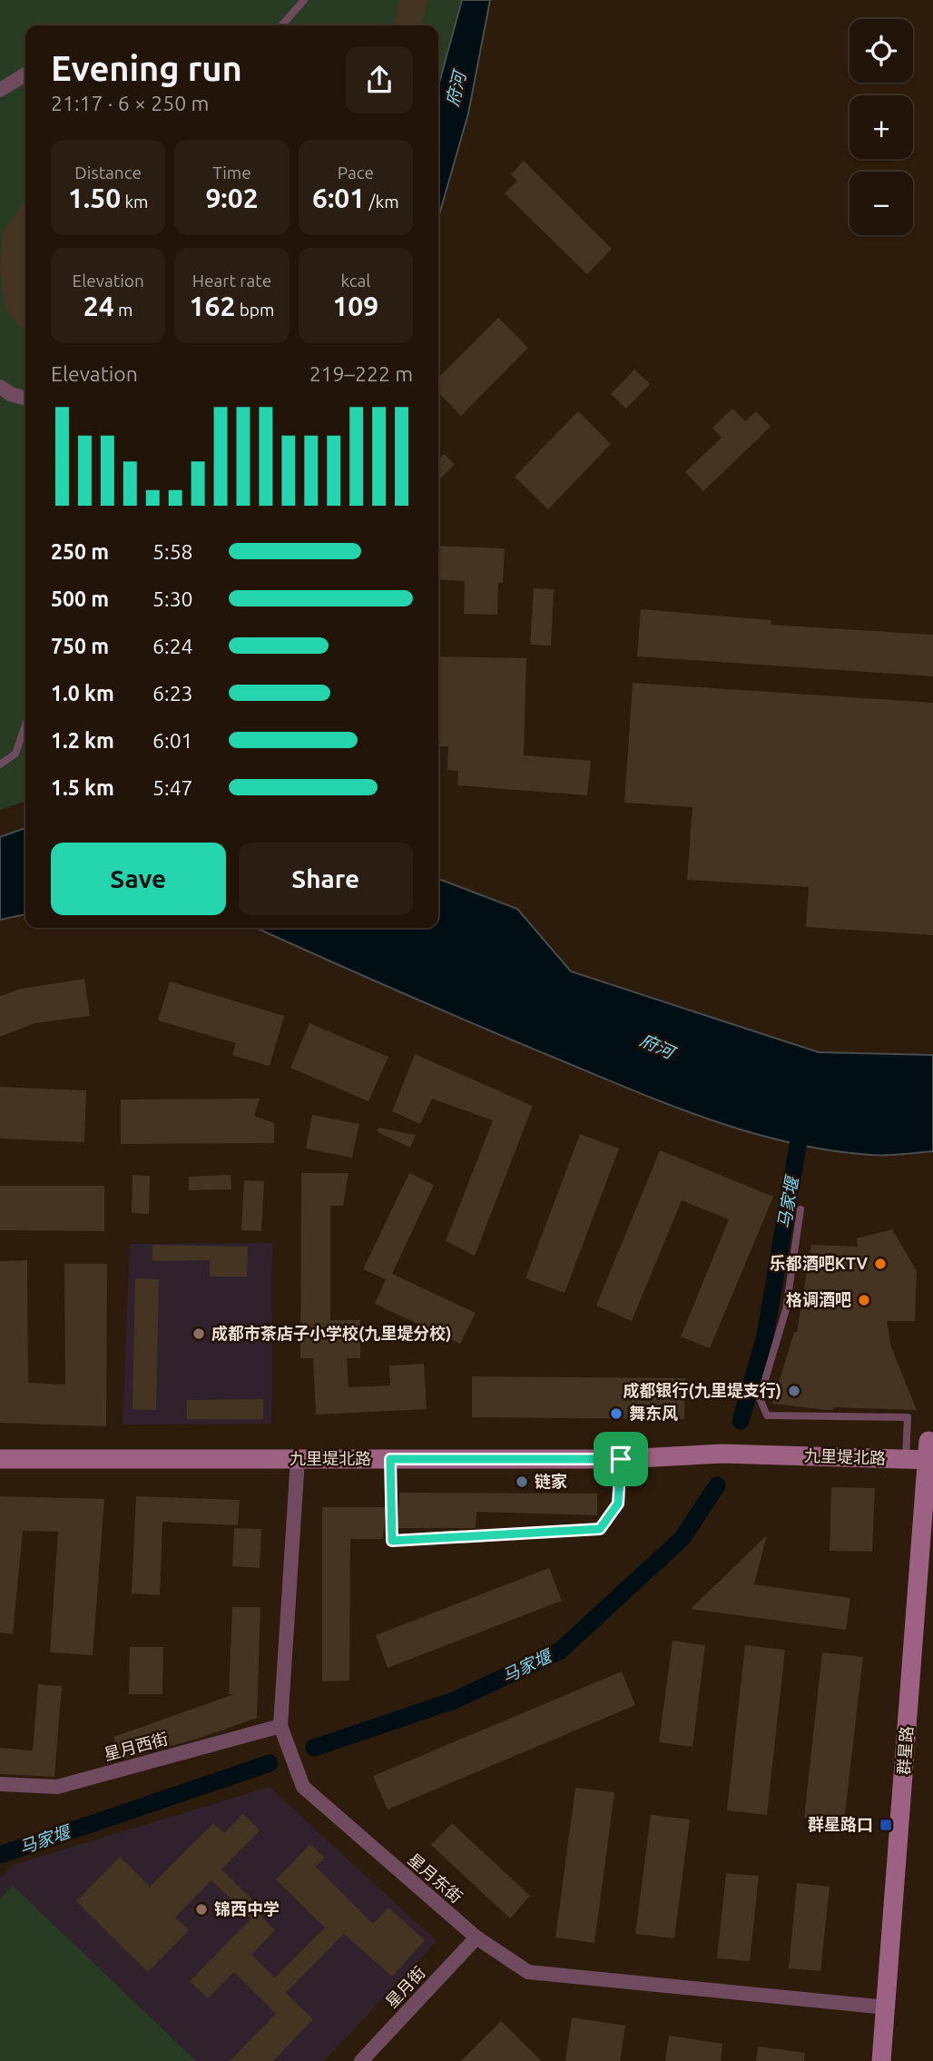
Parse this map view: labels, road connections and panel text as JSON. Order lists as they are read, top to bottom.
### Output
{
  "streets": {
    "street": [
      "九里堤北路",
      "星月西街",
      "群星路",
      "星月东街",
      "星月街"
    ]
  },
  "crossings": [
    ["九里堤北路", "群星路"],
    ["九里堤北路", "星月东街"],
    ["星月西街", "星月东街"],
    ["群星路", "星月东街"],
    ["星月东街", "星月街"]
  ],
  "water": ["府河", "马家堰"],
  "places": {
    "other": [
      "乐都酒吧KTV",
      "格调酒吧",
      "成都市茶店子小学校(九里堤分校)",
      "成都银行(九里堤支行)",
      "舞东风",
      "链家",
      "锦西中学"
    ],
    "transit": ["群星路口"]
  },
  "page": {
    "map_buttons": ["+", "−"],
    "heading": ["Evening run", "21:17 · 6 × 250 m"],
    "stats": [
      ["Distance", "1.50 km"],
      ["Time", "9:02"],
      ["Pace", "6:01 /km"],
      ["Elevation", "24 m"],
      ["Heart rate", "162 bpm"],
      ["kcal", "109"]
    ],
    "chart": ["Elevation", "219–222 m"],
    "list": [
      {
        "name": "250 m",
        "note": "5:58"
      },
      {
        "name": "500 m",
        "note": "5:30"
      },
      {
        "name": "750 m",
        "note": "6:24"
      },
      {
        "name": "1.0 km",
        "note": "6:23"
      },
      {
        "name": "1.2 km",
        "note": "6:01"
      },
      {
        "name": "1.5 km",
        "note": "5:47"
      }
    ],
    "buttons": ["Save", "Share"]
  }
}
